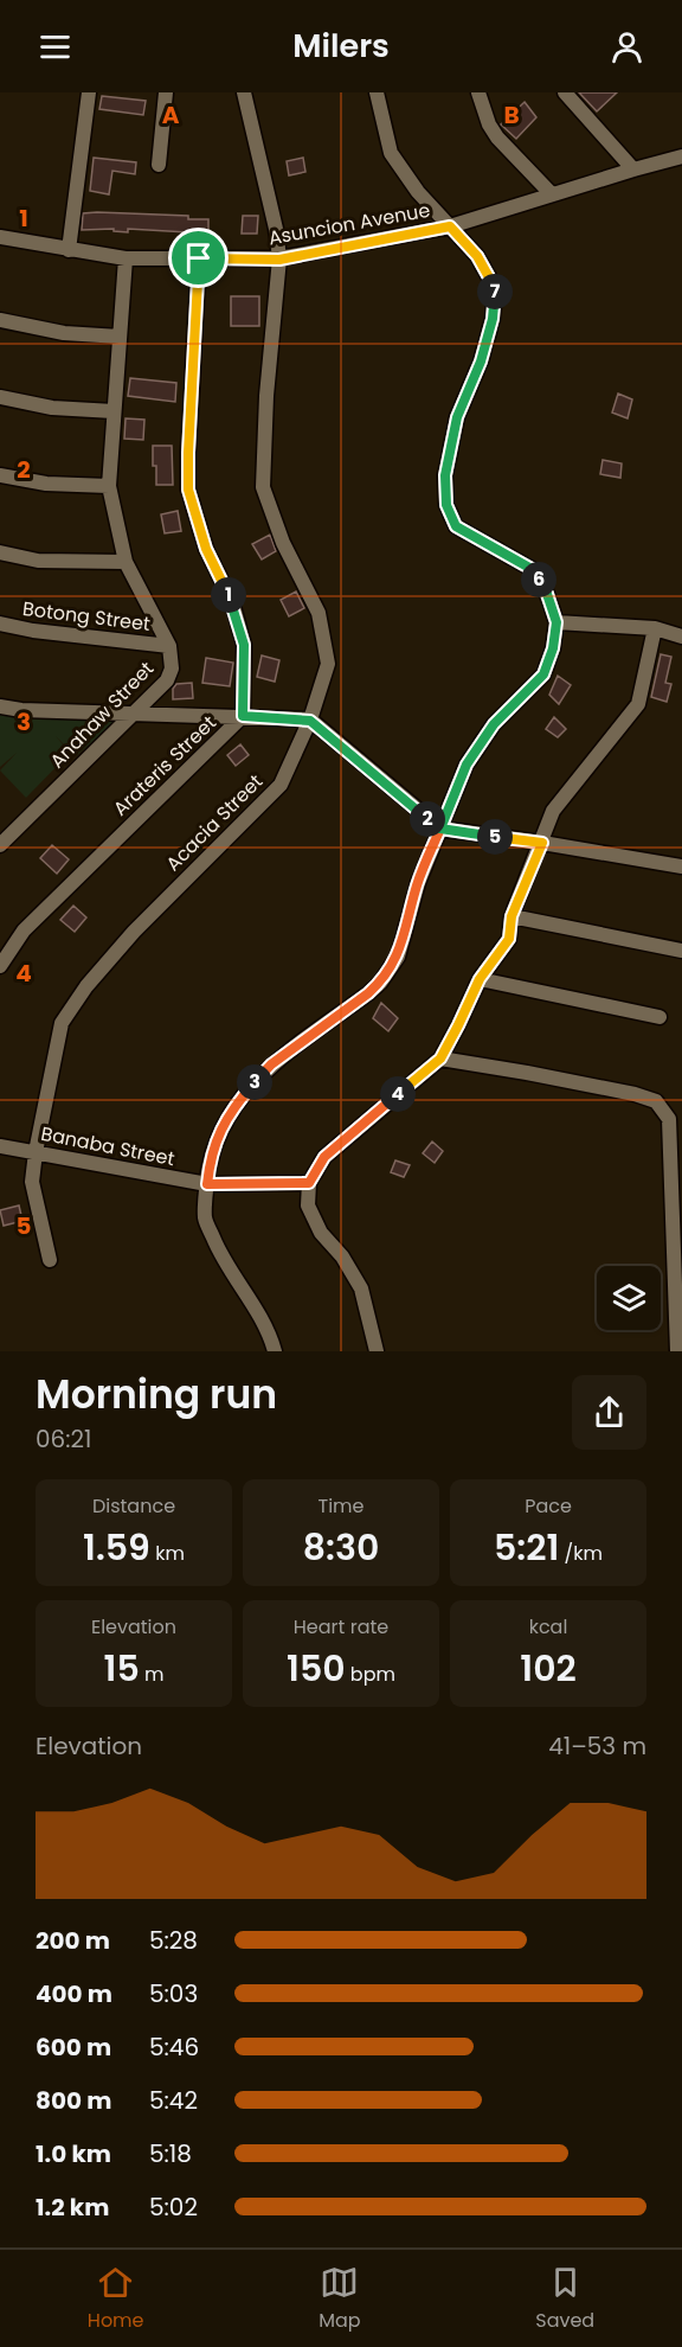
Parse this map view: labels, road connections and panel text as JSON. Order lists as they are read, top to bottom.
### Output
{
  "streets": {
    "street": [
      "Asuncion Avenue",
      "Botong Street",
      "Anahaw Street",
      "Arateris Street",
      "Acacia Street",
      "Banaba Street"
    ]
  },
  "crossings": [
    ["Asuncion Avenue", "Anahaw Street"],
    ["Asuncion Avenue", "Arateris Street"],
    ["Asuncion Avenue", "Acacia Street"],
    ["Botong Street", "Anahaw Street"],
    ["Acacia Street", "Banaba Street"]
  ],
  "page": {
    "header": "Milers",
    "pins": [
      "7",
      "6",
      "1",
      "2",
      "5",
      "3",
      "4"
    ],
    "heading": ["Morning run", "06:21"],
    "stats": [
      ["Distance", "1.59 km"],
      ["Time", "8:30"],
      ["Pace", "5:21 /km"],
      ["Elevation", "15 m"],
      ["Heart rate", "150 bpm"],
      ["kcal", "102"]
    ],
    "chart": ["Elevation", "41–53 m"],
    "list": [
      {
        "name": "200 m",
        "note": "5:28"
      },
      {
        "name": "400 m",
        "note": "5:03"
      },
      {
        "name": "600 m",
        "note": "5:46"
      },
      {
        "name": "800 m",
        "note": "5:42"
      },
      {
        "name": "1.0 km",
        "note": "5:18"
      },
      {
        "name": "1.2 km",
        "note": "5:02"
      }
    ],
    "tabs": ["Home", "Map", "Saved"]
  },
  "grid": {
    "columns": ["A", "B"],
    "rows": [
      "1",
      "2",
      "3",
      "4",
      "5"
    ]
  }
}
